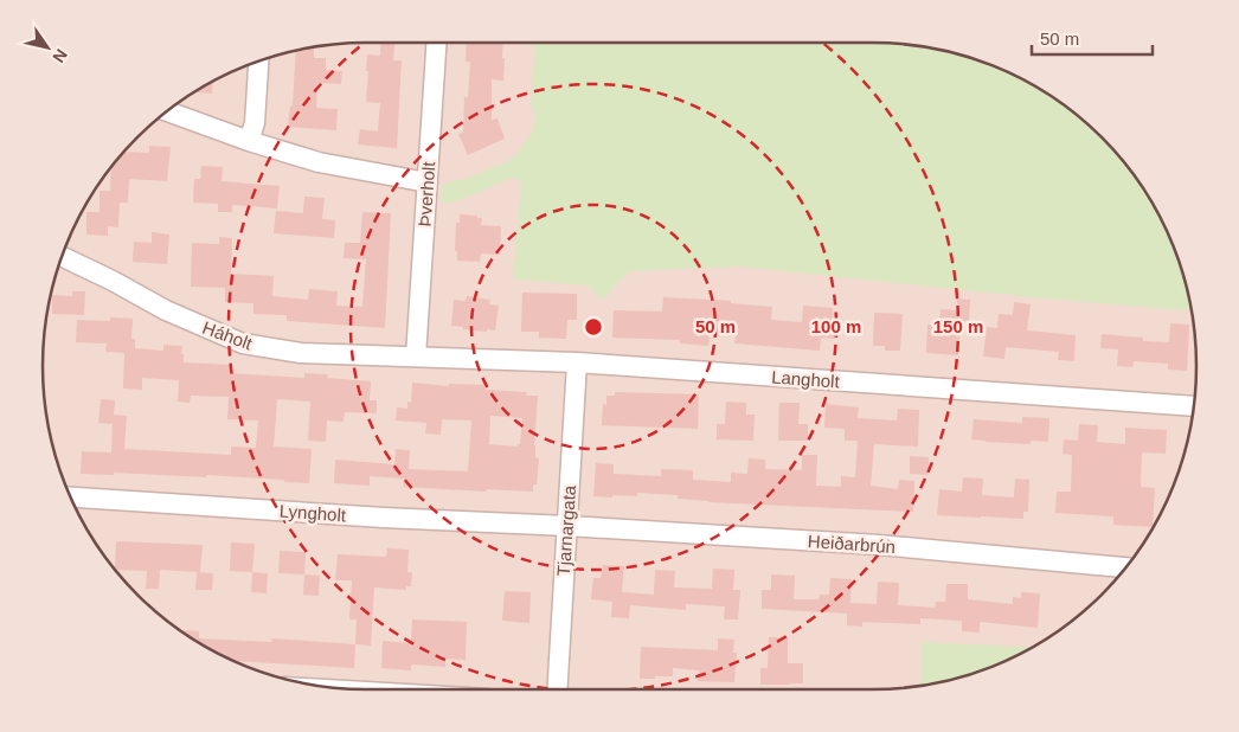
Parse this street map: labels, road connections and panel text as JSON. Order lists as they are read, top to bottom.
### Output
{
  "streets": {
    "street": [
      "Þverholt",
      "Háholt",
      "Langholt",
      "Lyngholt",
      "Tjarnargata",
      "Heiðarbrún"
    ]
  },
  "crossings": [
    ["Þverholt", "Háholt"],
    ["Þverholt", "Langholt"],
    ["Háholt", "Langholt"],
    ["Langholt", "Tjarnargata"],
    ["Lyngholt", "Tjarnargata"],
    ["Lyngholt", "Heiðarbrún"],
    ["Tjarnargata", "Heiðarbrún"]
  ],
  "scale_bar": "50 m",
  "north": "bottom right",
  "rings": ["50 m", "100 m", "150 m"]
}
